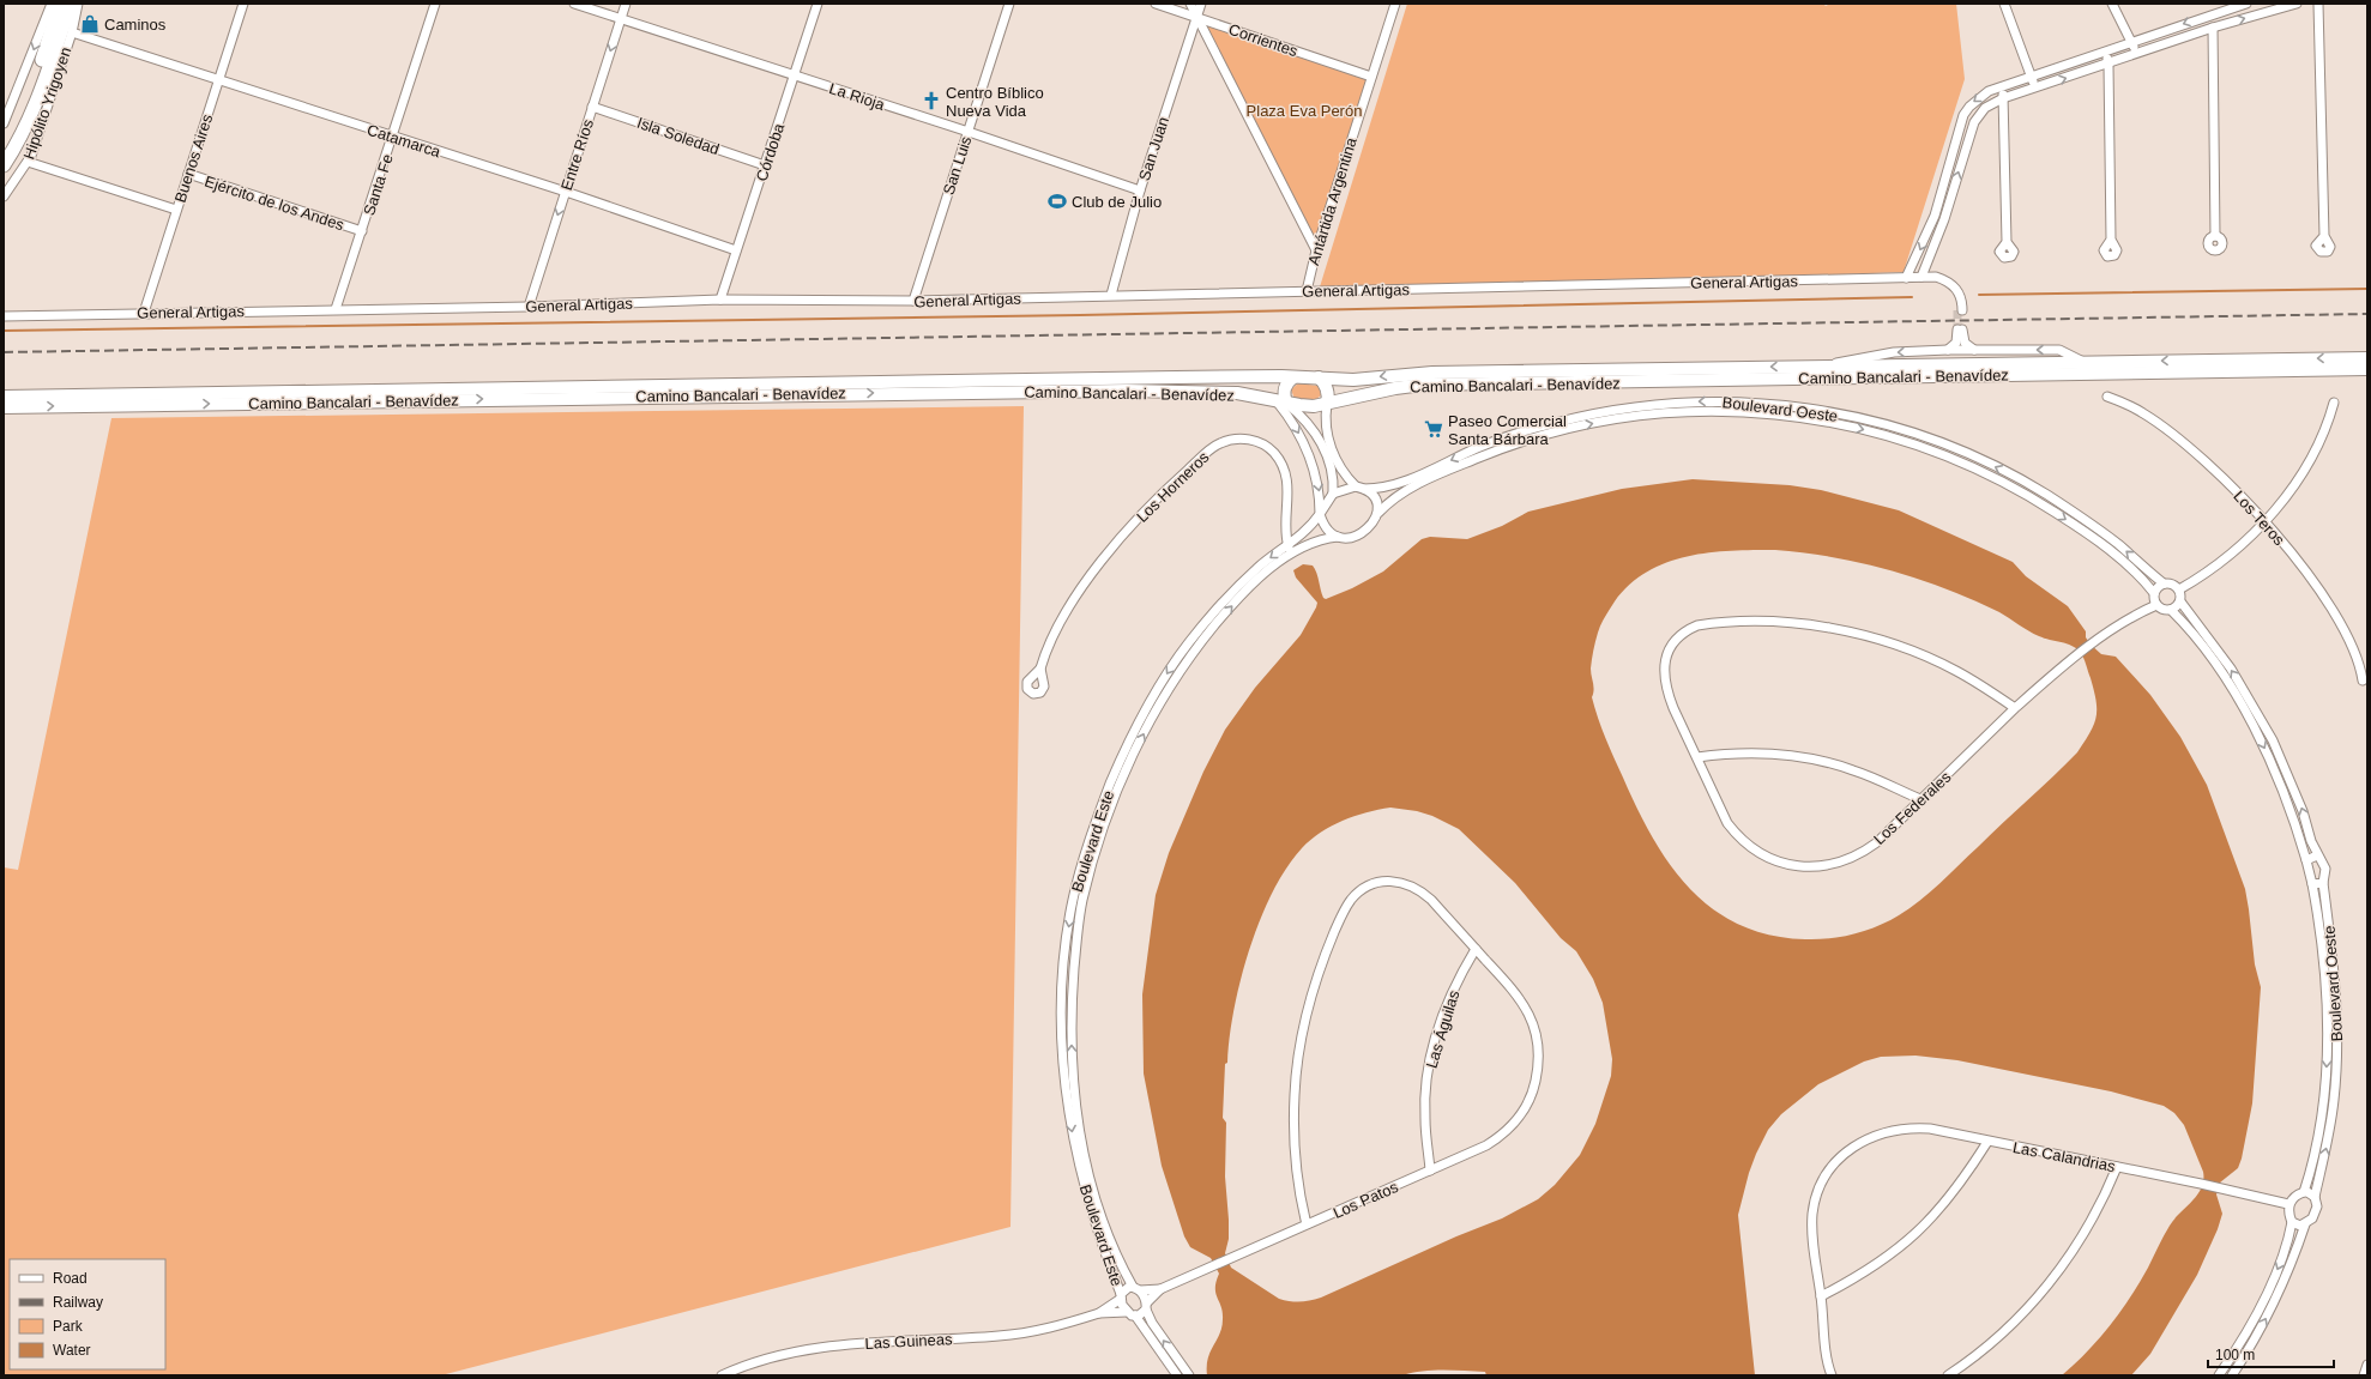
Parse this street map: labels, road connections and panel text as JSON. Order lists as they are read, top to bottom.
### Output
{
  "streets": {
    "main road": ["Camino Bancalari - Benavídez"],
    "street": [
      "Corrientes",
      "La Rioja",
      "Hipólito Yrigoyen",
      "Isla Soledad",
      "Catamarca",
      "San Juan",
      "Córdoba",
      "Entre Ríos",
      "Buenos Aires",
      "San Luis",
      "Santa Fe",
      "Antártida Argentina",
      "Ejército de los Andes",
      "General Artigas",
      "Boulevard Oeste",
      "Los Horneros",
      "Los Teros",
      "Los Federales",
      "Boulevard Este",
      "Las Águilas",
      "Las Calandrias",
      "Los Patos",
      "Las Guineas"
    ]
  },
  "crossings": [
    ["Corrientes", "San Juan"],
    ["Corrientes", "Antártida Argentina"],
    ["La Rioja", "San Juan"],
    ["La Rioja", "Córdoba"],
    ["La Rioja", "Entre Ríos"],
    ["La Rioja", "San Luis"],
    ["Hipólito Yrigoyen", "Catamarca"],
    ["Isla Soledad", "Córdoba"],
    ["Isla Soledad", "Entre Ríos"],
    ["Catamarca", "Córdoba"],
    ["Catamarca", "Entre Ríos"],
    ["Catamarca", "Buenos Aires"],
    ["Catamarca", "Santa Fe"],
    ["San Juan", "General Artigas"],
    ["Córdoba", "General Artigas"],
    ["Entre Ríos", "General Artigas"],
    ["Buenos Aires", "Ejército de los Andes"],
    ["Buenos Aires", "General Artigas"],
    ["San Luis", "General Artigas"],
    ["Santa Fe", "Ejército de los Andes"],
    ["Santa Fe", "General Artigas"],
    ["Antártida Argentina", "General Artigas"],
    ["Boulevard Oeste", "Los Federales"],
    ["Boulevard Oeste", "Boulevard Este"],
    ["Boulevard Oeste", "Las Calandrias"],
    ["Los Horneros", "Boulevard Este"],
    ["Boulevard Este", "Los Patos"],
    ["Boulevard Este", "Las Guineas"],
    ["Las Águilas", "Los Patos"],
    ["Los Patos", "Las Guineas"]
  ],
  "one_way": ["Entre Ríos"],
  "parks": ["Plaza Eva Perón"],
  "places": {
    "shop": ["Caminos"],
    "church": ["Centro Bíblico Nueva Vida"],
    "sports": ["Club de Julio"],
    "supermarket": ["Paseo Comercial Santa Bárbara"]
  },
  "legend": [
    "Road",
    "Railway",
    "Park",
    "Water"
  ],
  "scale_bar": "100 m"
}
